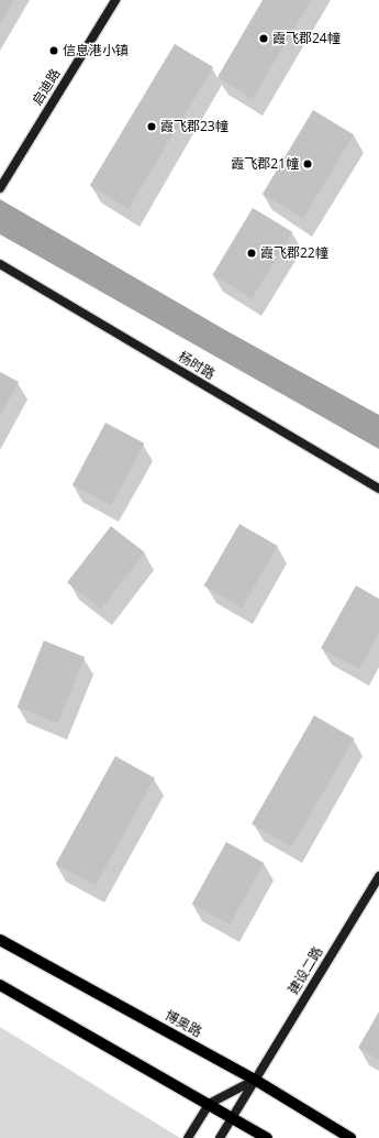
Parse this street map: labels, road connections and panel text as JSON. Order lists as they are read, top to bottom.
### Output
{
  "streets": {
    "main road": ["博奥路"],
    "street": ["启迪路", "杨时路", "建设二路"]
  },
  "crossings": [
    ["建设二路", "博奥路"]
  ],
  "places": [
    "霞飞郡24幢",
    "信息港小镇",
    "霞飞郡23幢",
    "霞飞郡21幢",
    "霞飞郡22幢"
  ]
}
